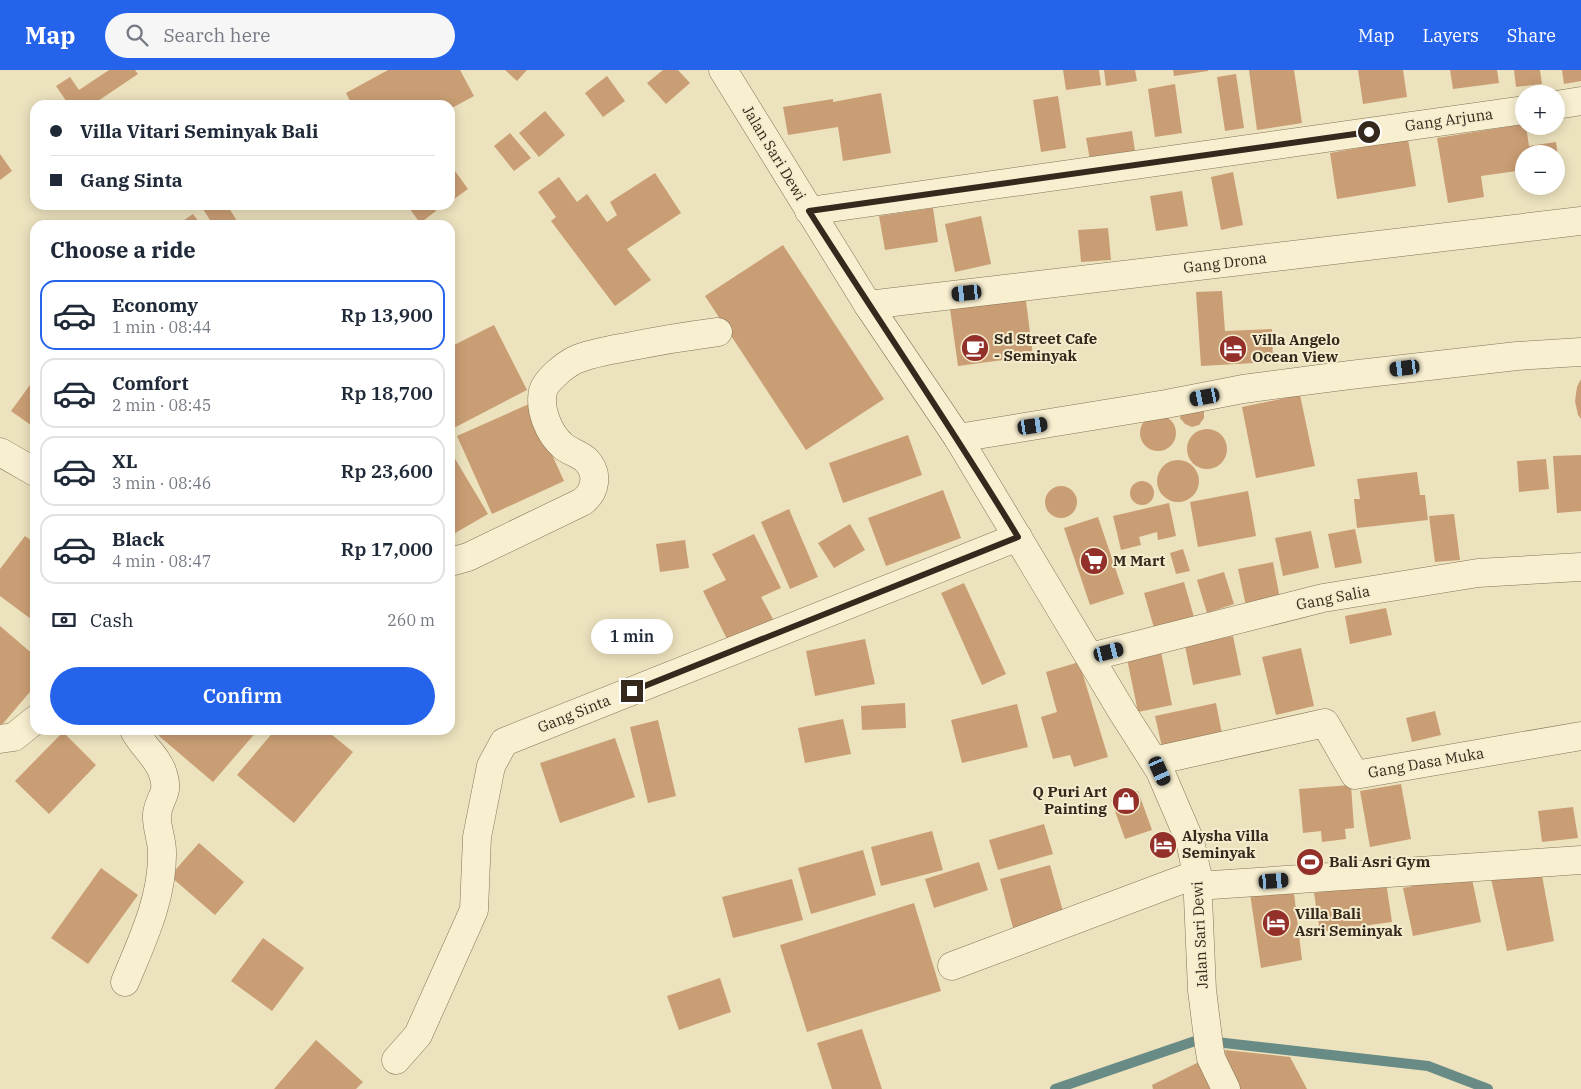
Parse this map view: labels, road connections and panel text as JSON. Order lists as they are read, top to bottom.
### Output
{
  "streets": {
    "street": [
      "Gang Arjuna",
      "Jalan Sari Dewi",
      "Gang Drona",
      "Gang Salia",
      "Gang Sinta",
      "Gang Dasa Muka"
    ]
  },
  "crossings": [
    ["Gang Arjuna", "Jalan Sari Dewi"],
    ["Jalan Sari Dewi", "Gang Drona"],
    ["Jalan Sari Dewi", "Gang Salia"],
    ["Jalan Sari Dewi", "Gang Sinta"],
    ["Jalan Sari Dewi", "Gang Dasa Muka"]
  ],
  "places": {
    "cafe": ["Sd Street Cafe - Seminyak"],
    "hotel": ["Villa Angelo Ocean View", "Alysha Villa Seminyak", "Villa Bali Asri Seminyak"],
    "supermarket": ["M Mart"],
    "shop": ["Q Puri Art Painting"],
    "sports": ["Bali Asri Gym"]
  },
  "page": {
    "header": "Map",
    "search": "Search here",
    "nav": ["Map", "Layers", "Share"],
    "map_buttons": ["+", "−"],
    "banner": ["Villa Vitari Seminyak Bali", "Gang Sinta"],
    "heading": "Choose a ride",
    "list": [
      {
        "name": "Economy",
        "note": "1 min · 08:44",
        "value": "Rp 13,900"
      },
      {
        "name": "Comfort",
        "note": "2 min · 08:45",
        "value": "Rp 18,700"
      },
      {
        "name": "XL",
        "note": "3 min · 08:46",
        "value": "Rp 23,600"
      },
      {
        "name": "Black",
        "note": "4 min · 08:47",
        "value": "Rp 17,000"
      }
    ],
    "pay": ["Cash", "260 m"],
    "bubble": "1 min",
    "buttons": "Confirm"
  }
}
